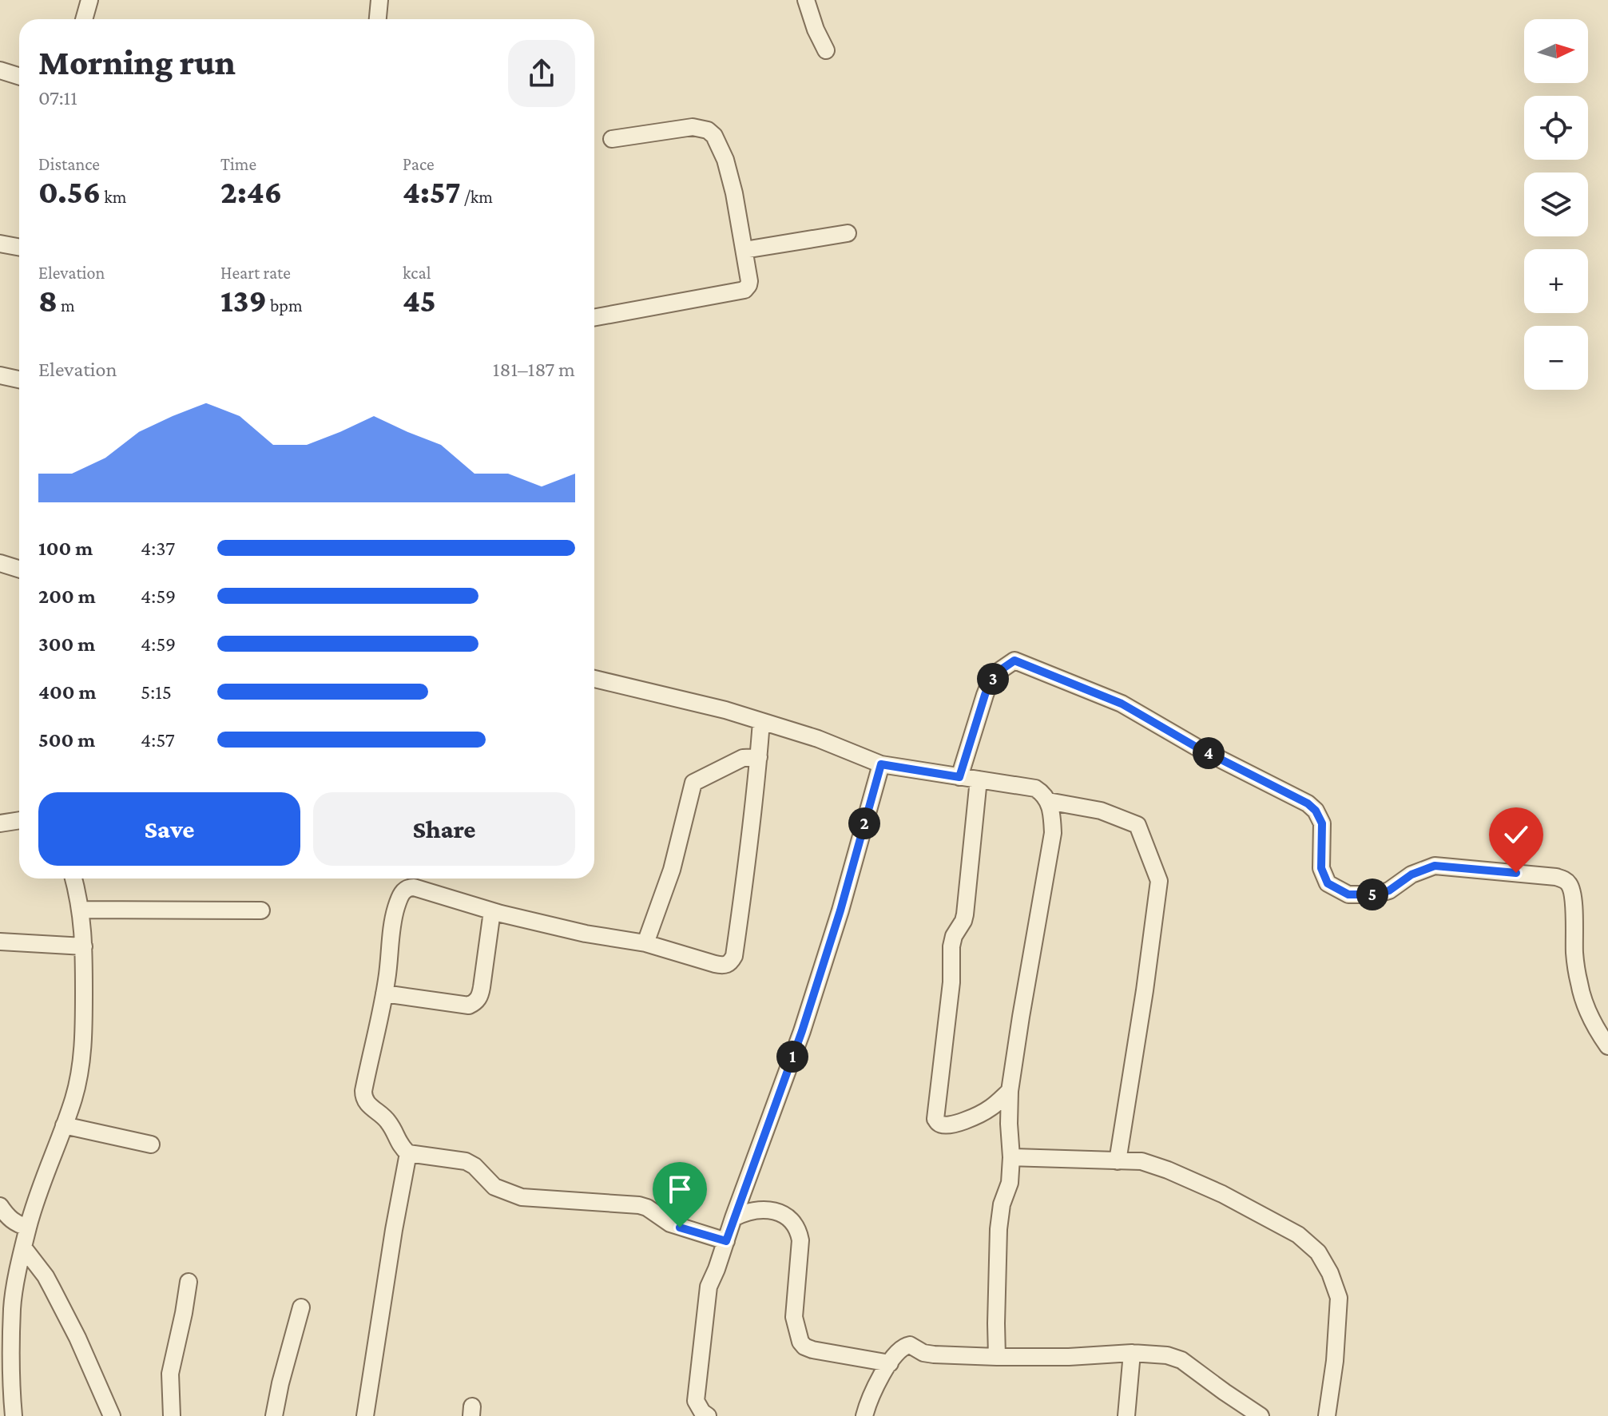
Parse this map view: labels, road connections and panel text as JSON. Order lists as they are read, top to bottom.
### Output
{
  "north": "right",
  "page": {
    "map_buttons": ["+", "−"],
    "heading": ["Morning run", "07:11"],
    "stats": [
      ["Distance", "0.56 km"],
      ["Time", "2:46"],
      ["Pace", "4:57 /km"],
      ["Elevation", "8 m"],
      ["Heart rate", "139 bpm"],
      ["kcal", "45"]
    ],
    "chart": ["Elevation", "181–187 m"],
    "list": [
      {
        "name": "100 m",
        "note": "4:37"
      },
      {
        "name": "200 m",
        "note": "4:59"
      },
      {
        "name": "300 m",
        "note": "4:59"
      },
      {
        "name": "400 m",
        "note": "5:15"
      },
      {
        "name": "500 m",
        "note": "4:57"
      }
    ],
    "pins": [
      "3",
      "4",
      "2",
      "5",
      "1"
    ],
    "buttons": ["Save", "Share"]
  }
}
